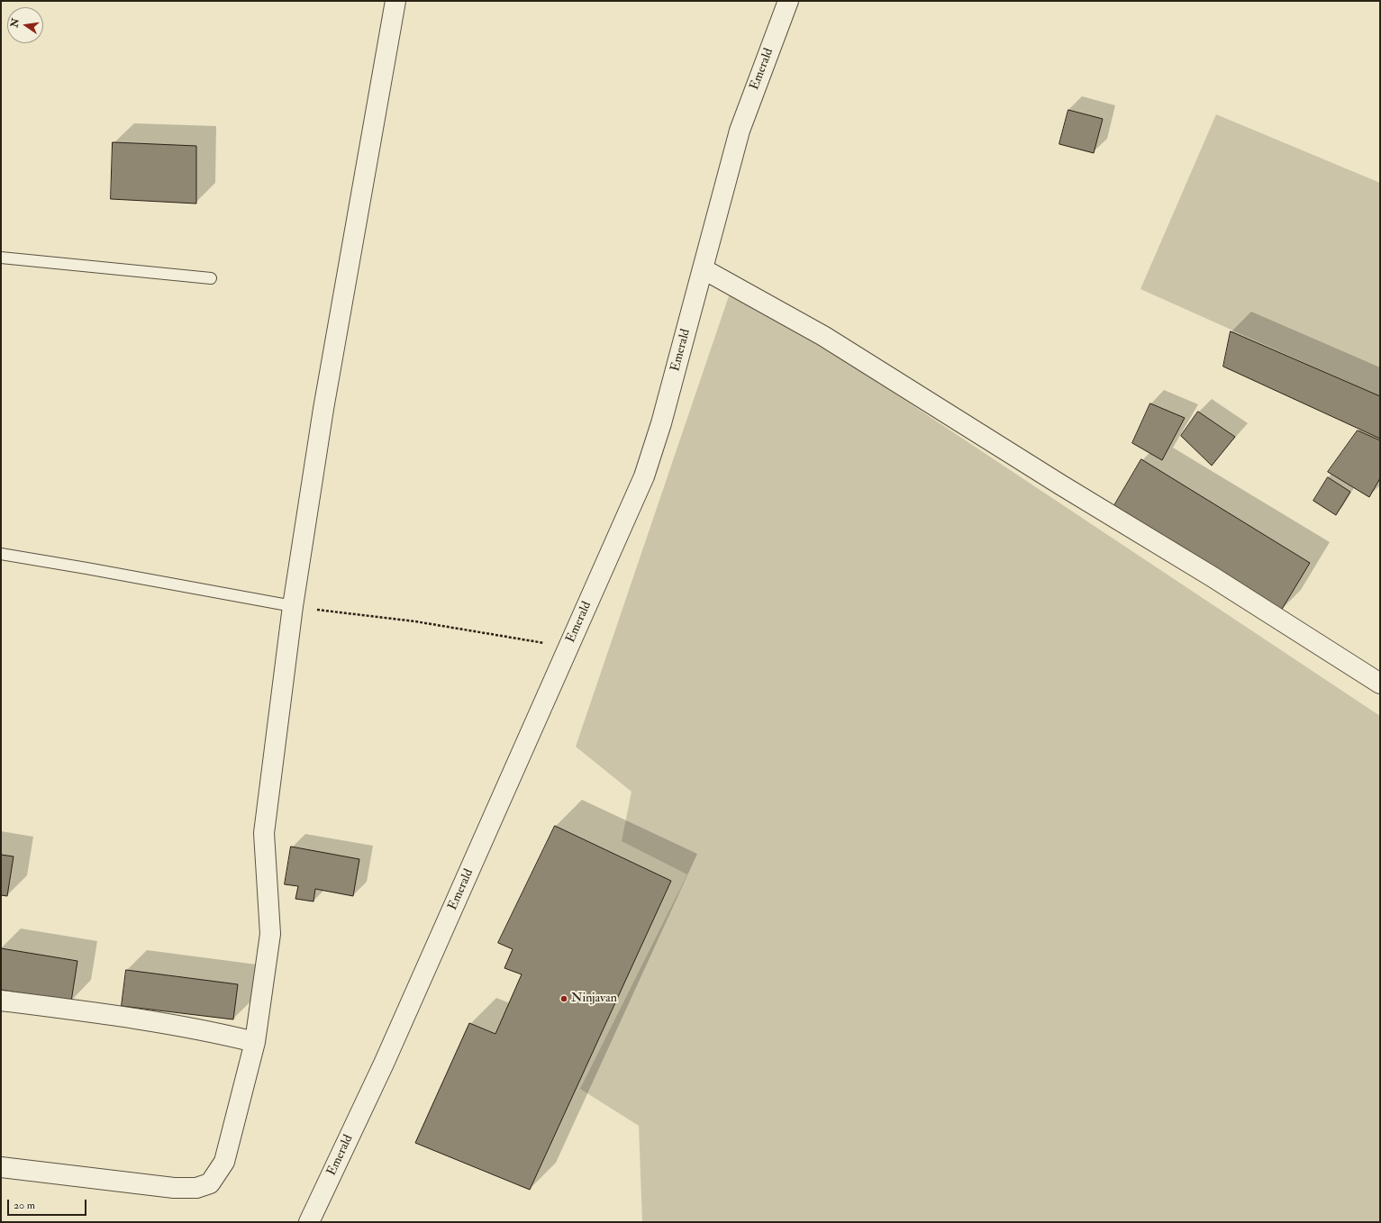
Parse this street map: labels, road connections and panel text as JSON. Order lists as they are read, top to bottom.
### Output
{
  "streets": {
    "street": ["Emerald"]
  },
  "places": ["Ninjavan"],
  "scale_bar": "20 m",
  "north": "left"
}
